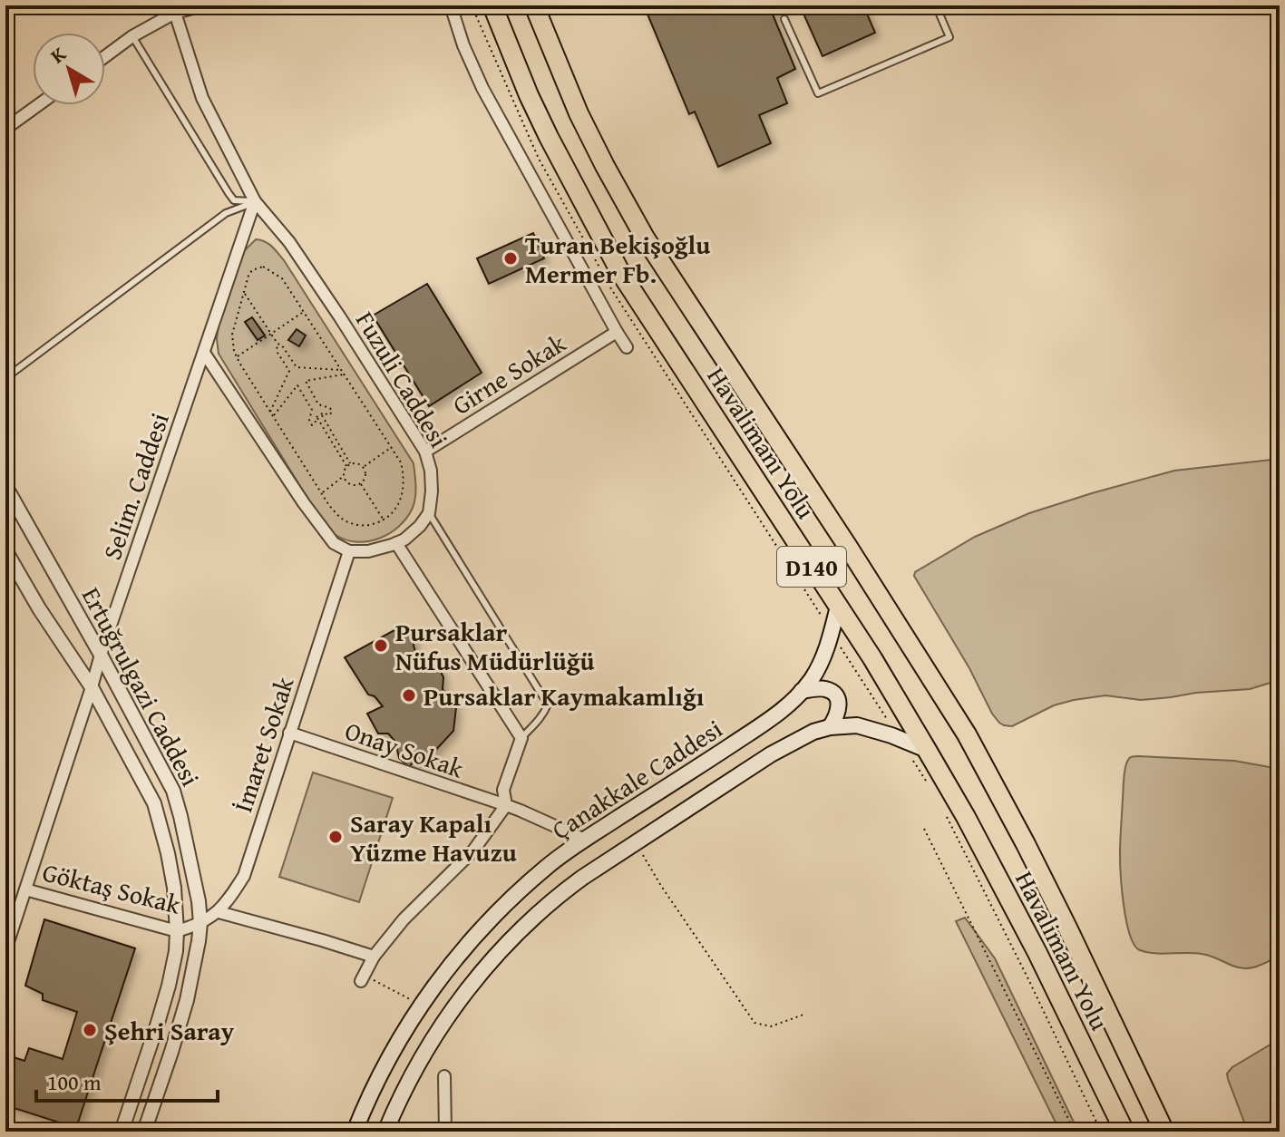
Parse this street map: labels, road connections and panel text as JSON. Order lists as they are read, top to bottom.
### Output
{
  "streets": {
    "highway": ["Havalimanı Yolu", "D140"],
    "main road": ["Çanakkale Caddesi"],
    "street": [
      "Girne Sokak",
      "Fuzuli Caddesi",
      "Selim. Caddesi",
      "Ertuğrulgazi Caddesi",
      "İmaret Sokak",
      "Onay Sokak",
      "Göktaş Sokak"
    ]
  },
  "crossings": [
    ["Girne Sokak", "Fuzuli Caddesi"],
    ["Fuzuli Caddesi", "Selim. Caddesi"],
    ["Havalimanı Yolu", "Çanakkale Caddesi"],
    ["Selim. Caddesi", "Ertuğrulgazi Caddesi"],
    ["Selim. Caddesi", "Göktaş Sokak"],
    ["Ertuğrulgazi Caddesi", "İmaret Sokak"],
    ["Ertuğrulgazi Caddesi", "Göktaş Sokak"],
    ["İmaret Sokak", "Onay Sokak"],
    ["İmaret Sokak", "Göktaş Sokak"],
    ["Onay Sokak", "Çanakkale Caddesi"]
  ],
  "places": [
    "Turan Bekişoğlu Mermer Fb.",
    "Pursaklar Nüfus Müdürlüğü",
    "Pursaklar Kaymakamlığı",
    "Saray Kapalı Yüzme Havuzu",
    "Şehri Saray"
  ],
  "scale_bar": "100 m",
  "north": "top left"
}
